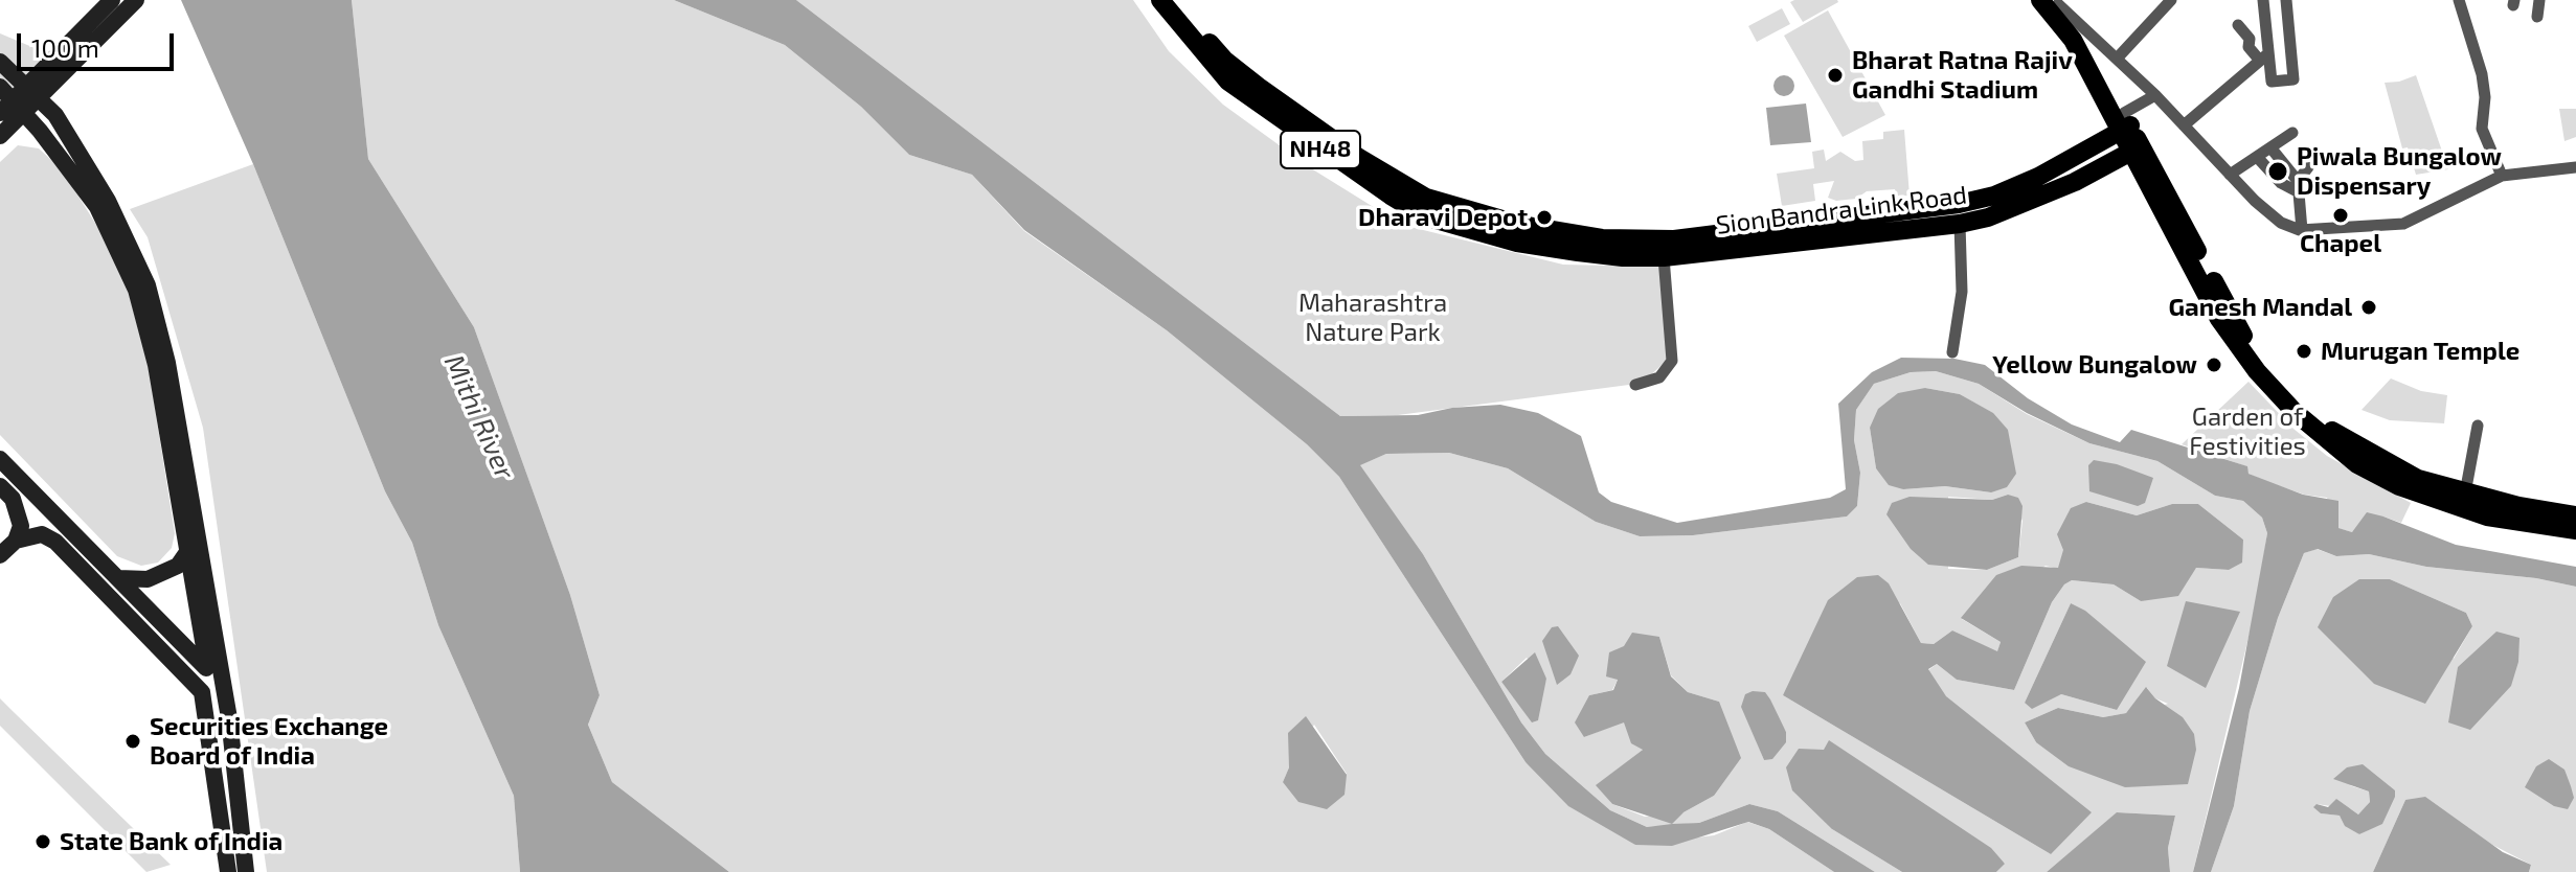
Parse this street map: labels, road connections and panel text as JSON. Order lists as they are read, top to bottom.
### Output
{
  "streets": {
    "main road": ["NH48", "Sion Bandra Link Road"]
  },
  "water": ["Mithi River"],
  "parks": ["Maharashtra Nature Park", "Garden of Festivities"],
  "places": [
    "Bharat Ratna Rajiv Gandhi Stadium",
    "Piwala Bungalow Dispensary",
    "Chapel",
    "Dharavi Depot",
    "Ganesh Mandal",
    "Murugan Temple",
    "Yellow Bungalow",
    "Securities Exchange Board of India",
    "State Bank of India"
  ],
  "scale_bar": "100 m"
}
